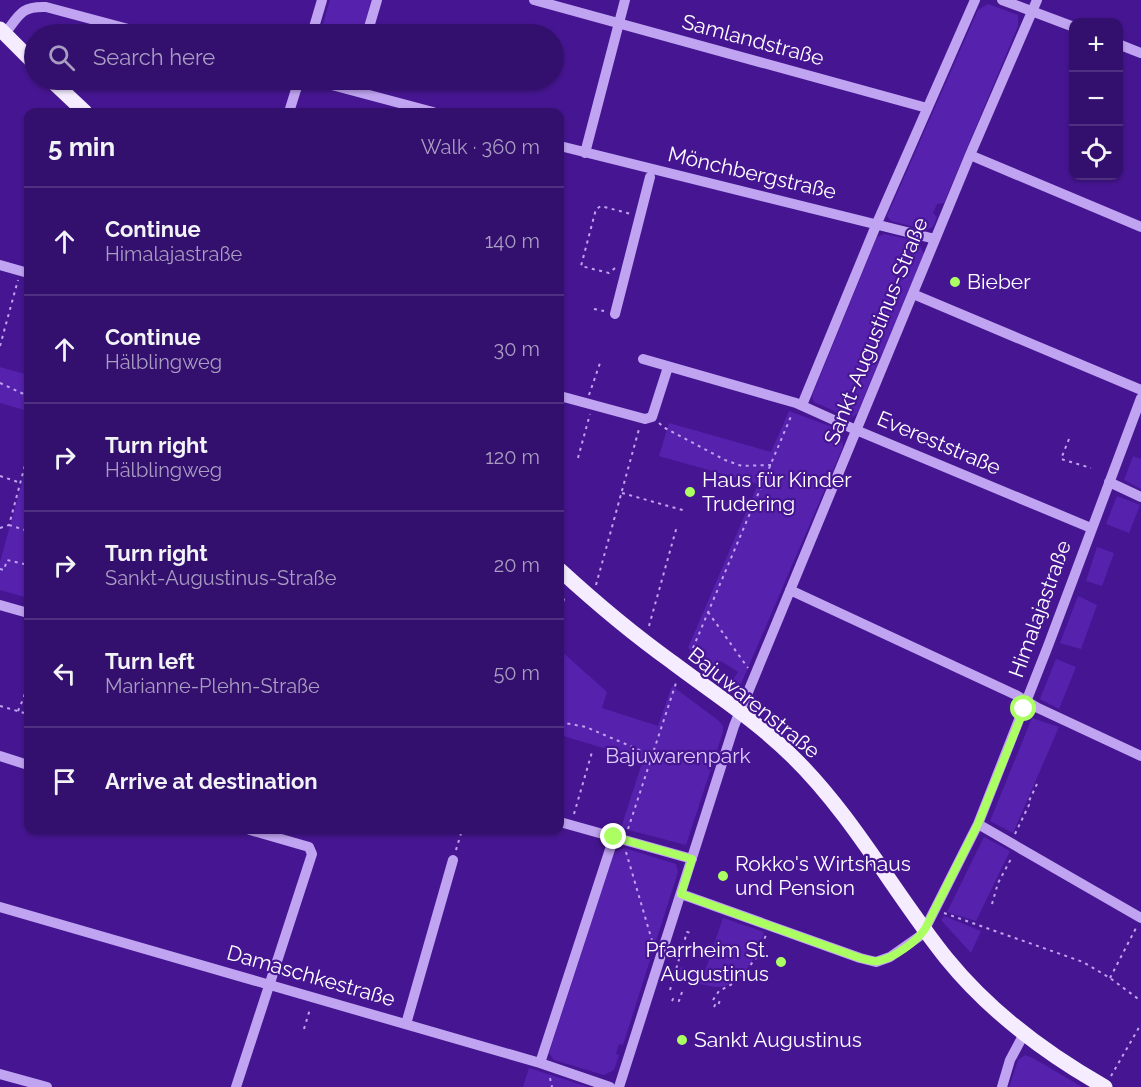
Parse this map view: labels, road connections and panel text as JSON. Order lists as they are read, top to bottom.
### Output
{
  "streets": {
    "main road": ["Bajuwarenstraße"],
    "street": [
      "Samlandstraße",
      "Mönchbergstraße",
      "Sankt-Augustinus-Straße",
      "Evereststraße",
      "Himalajastraße",
      "Damaschkestraße"
    ]
  },
  "crossings": [
    ["Samlandstraße", "Sankt-Augustinus-Straße"],
    ["Mönchbergstraße", "Sankt-Augustinus-Straße"],
    ["Sankt-Augustinus-Straße", "Evereststraße"],
    ["Sankt-Augustinus-Straße", "Bajuwarenstraße"],
    ["Evereststraße", "Himalajastraße"],
    ["Himalajastraße", "Bajuwarenstraße"]
  ],
  "parks": ["Bajuwarenpark"],
  "places": [
    "Bieber",
    "Haus für Kinder Trudering",
    "Rokko's Wirtshaus und Pension",
    "Pfarrheim St. Augustinus",
    "Sankt Augustinus"
  ],
  "page": {
    "map_buttons": ["+", "−"],
    "search": "Search here",
    "heading": ["5 min", "Walk · 360 m"],
    "list": [
      ["Continue", "Himalajastraße", "140 m"],
      ["Continue", "Hälblingweg", "30 m"],
      ["Turn right", "Hälblingweg", "120 m"],
      ["Turn right", "Sankt-Augustinus-Straße", "20 m"],
      ["Turn left", "Marianne-Plehn-Straße", "50 m"],
      "Arrive at destination"
    ]
  }
}
